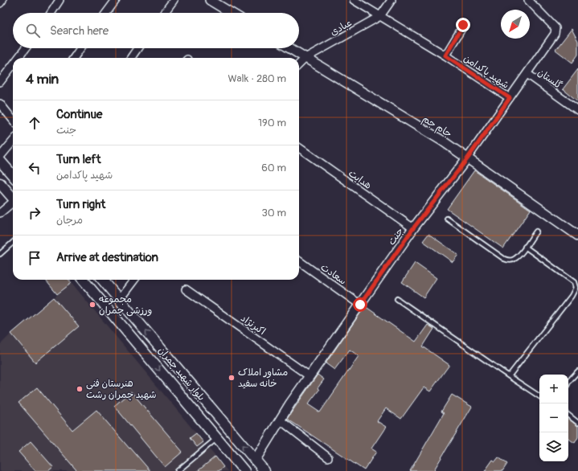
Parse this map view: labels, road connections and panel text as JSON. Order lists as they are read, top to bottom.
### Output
{
  "streets": {
    "main road": ["بلوار شهید چمران"],
    "street": [
      "عبادی",
      "شهید پاکدامن",
      "گلستان",
      "جام جم",
      "هدایت",
      "جنت",
      "سعادت",
      "اکبرنژاد"
    ]
  },
  "crossings": [
    ["عبادی", "شهید پاکدامن"],
    ["عبادی", "جام جم"],
    ["شهید پاکدامن", "جنت"],
    ["گلستان", "جنت"],
    ["جام جم", "جنت"],
    ["هدایت", "جنت"],
    ["جنت", "سعادت"],
    ["جنت", "اکبرنژاد"],
    ["جنت", "بلوار شهید چمران"]
  ],
  "places": ["مجموعه ورزشی چمران", "مشاور املاک خانه سفید", "هنرستان فنی شهید چمران رشت"],
  "north": "bottom left",
  "page": {
    "search": "Search here",
    "heading": ["4 min", "Walk · 280 m"],
    "list": [
      ["Continue", "جنت", "190 m"],
      ["Turn left", "شهید پاکدامن", "60 m"],
      ["Turn right", "مرجان", "30 m"],
      "Arrive at destination"
    ],
    "map_buttons": ["+", "−"]
  }
}
